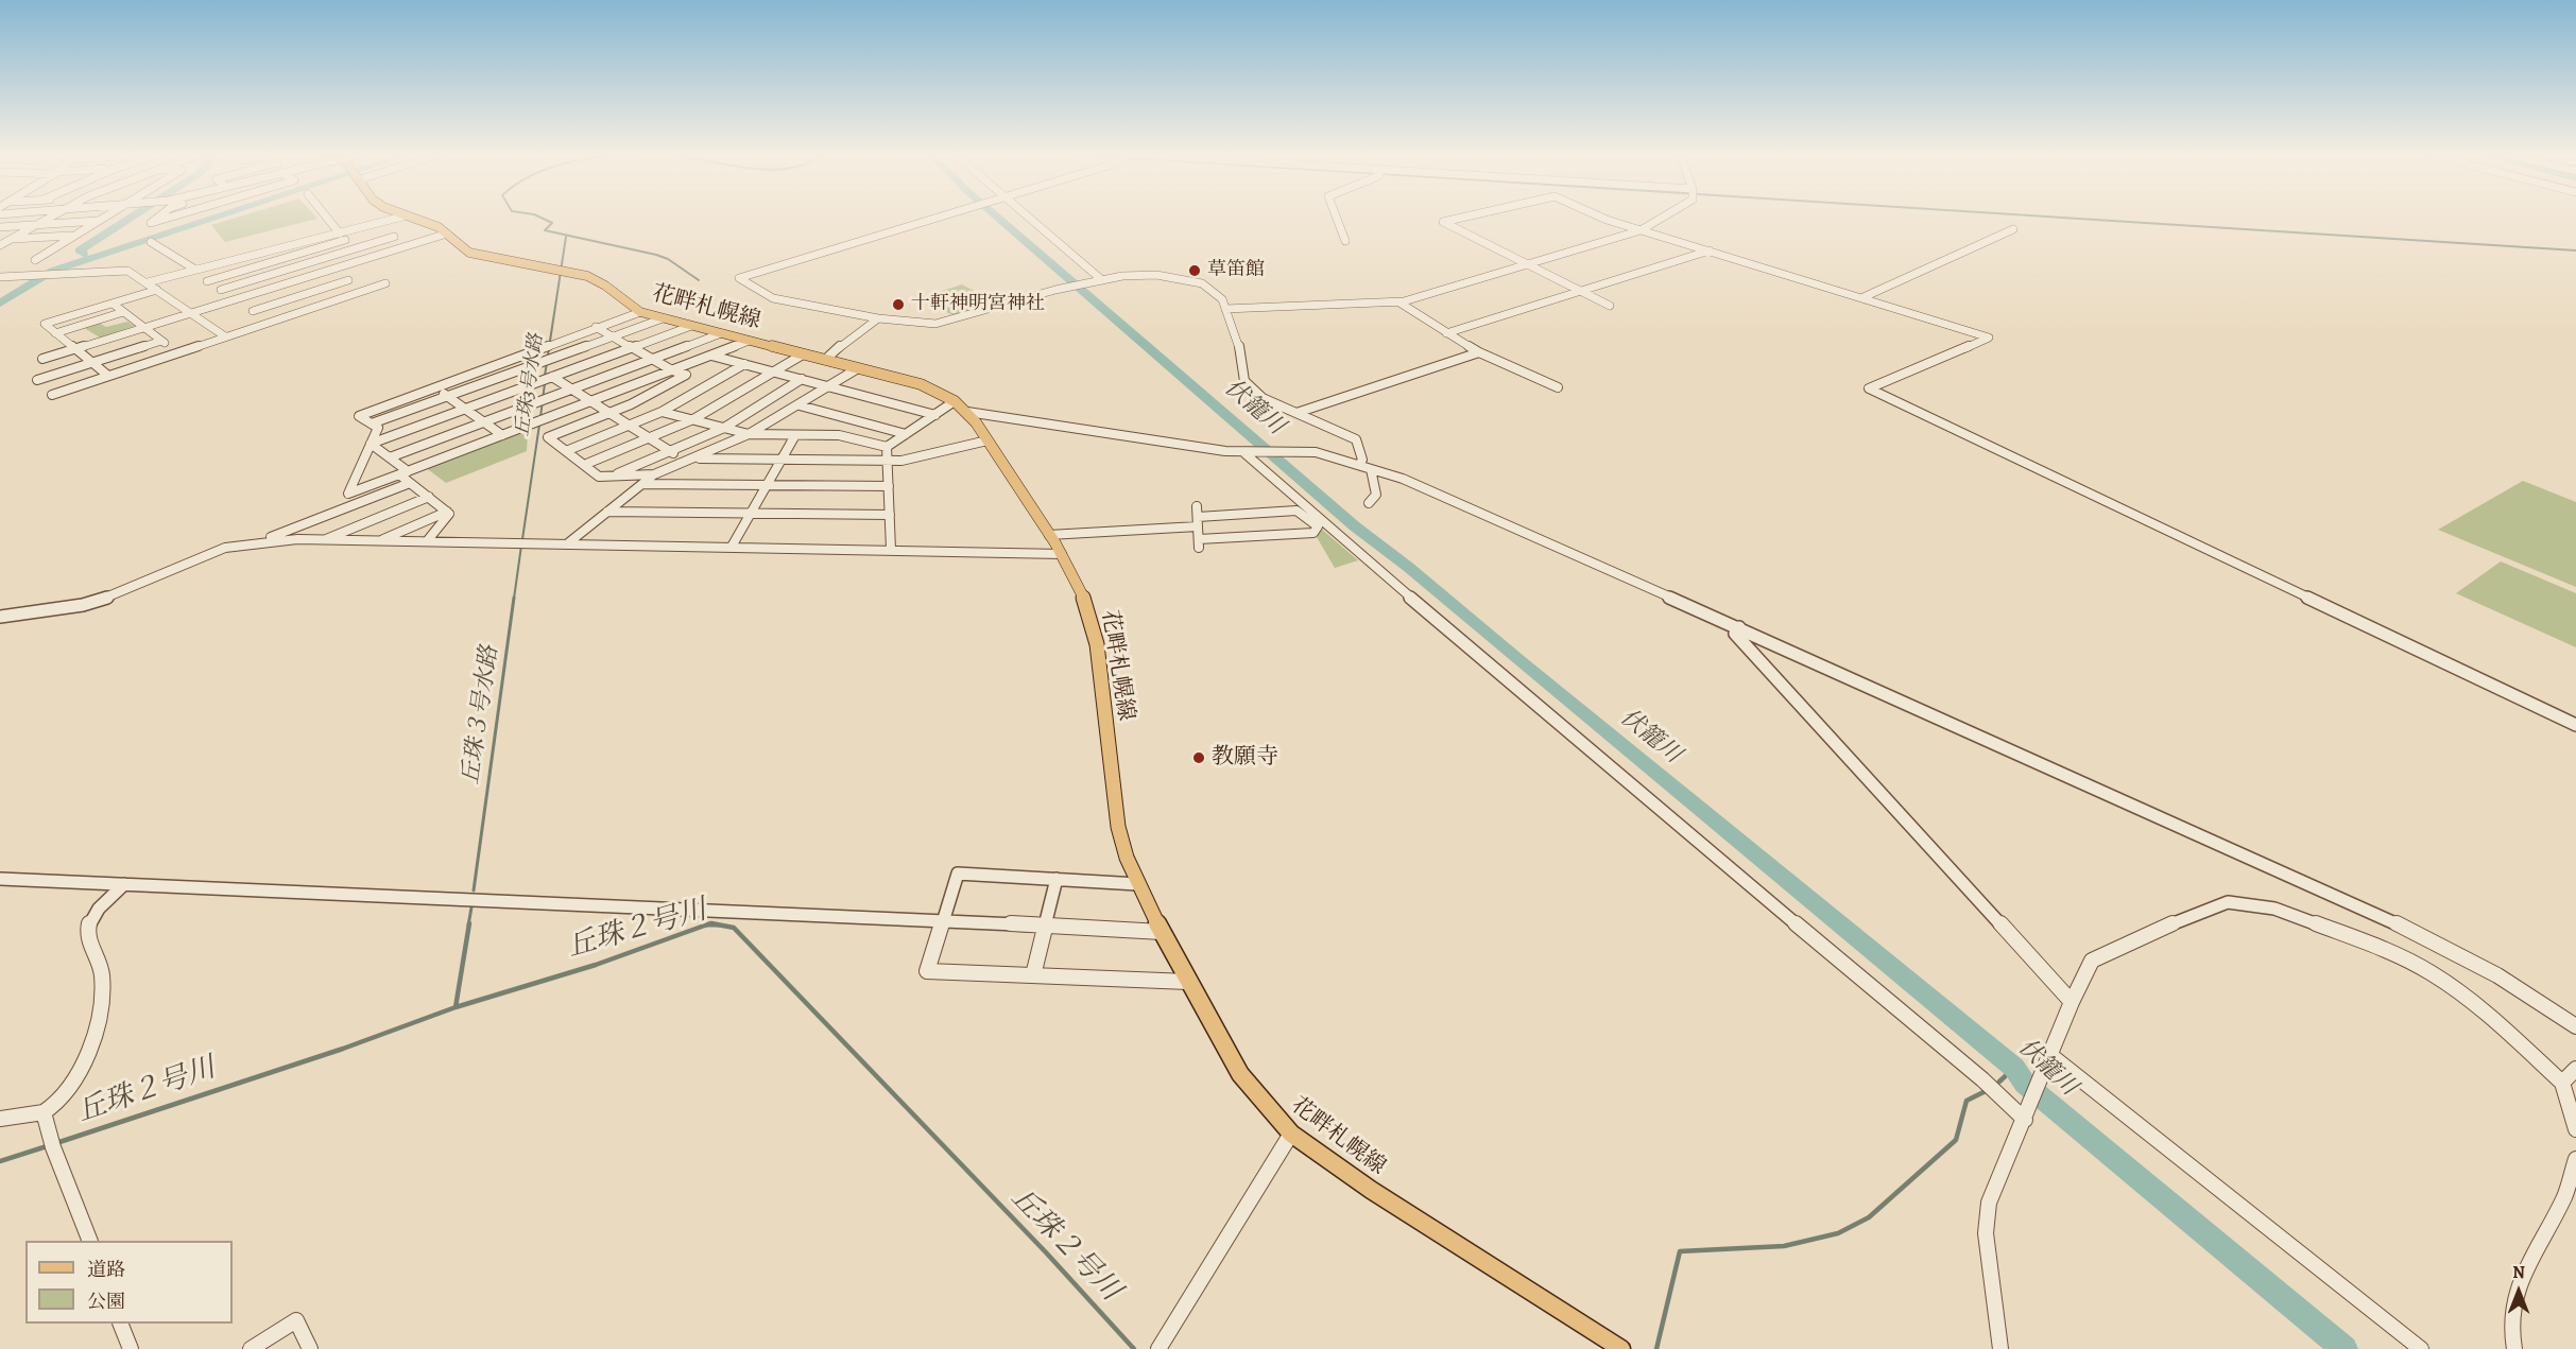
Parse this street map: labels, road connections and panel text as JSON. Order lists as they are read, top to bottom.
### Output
{
  "streets": {
    "main road": ["花畔札幌線"]
  },
  "water": [
    "丘珠3号水路",
    "伏籠川",
    "丘珠３号水路",
    "丘珠２号川"
  ],
  "places": ["草笛館", "十軒神明宮神社", "教願寺"],
  "legend": ["道路", "公園"],
  "north": "top"
}
